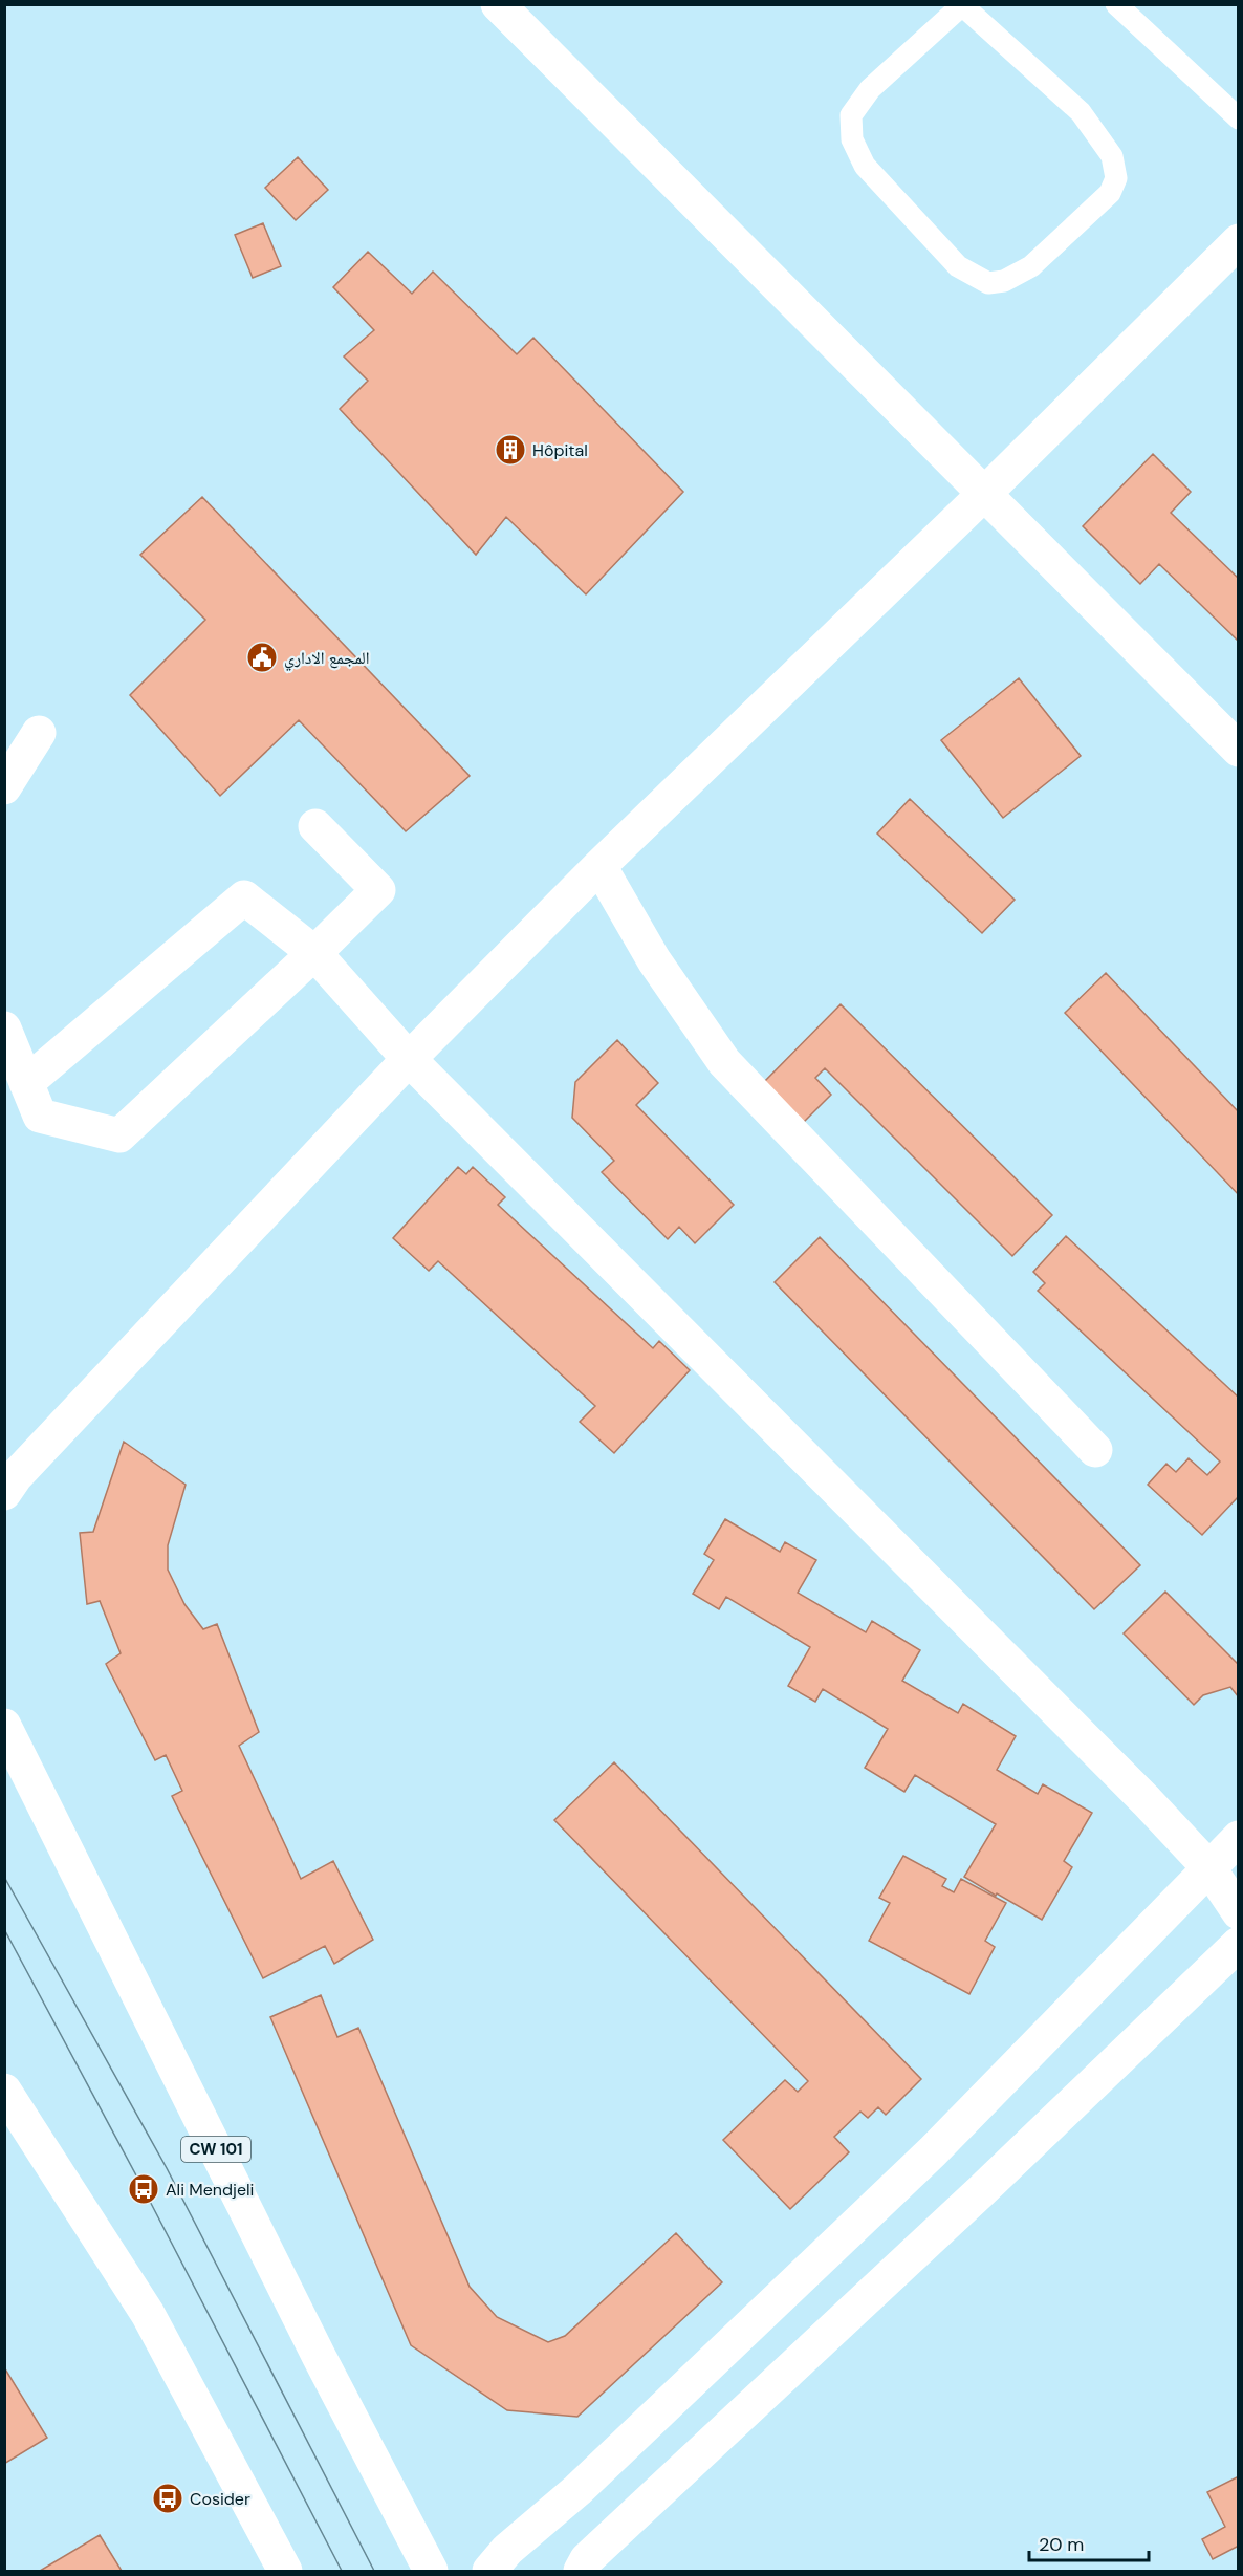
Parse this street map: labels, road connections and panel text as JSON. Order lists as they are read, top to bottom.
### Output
{
  "streets": {
    "street": ["CW 101"]
  },
  "places": {
    "building": ["Hôpital"],
    "public building": ["المجمع الاداري"],
    "bus stop": ["Ali Mendjeli", "Cosider"]
  },
  "scale_bar": "20 m"
}
